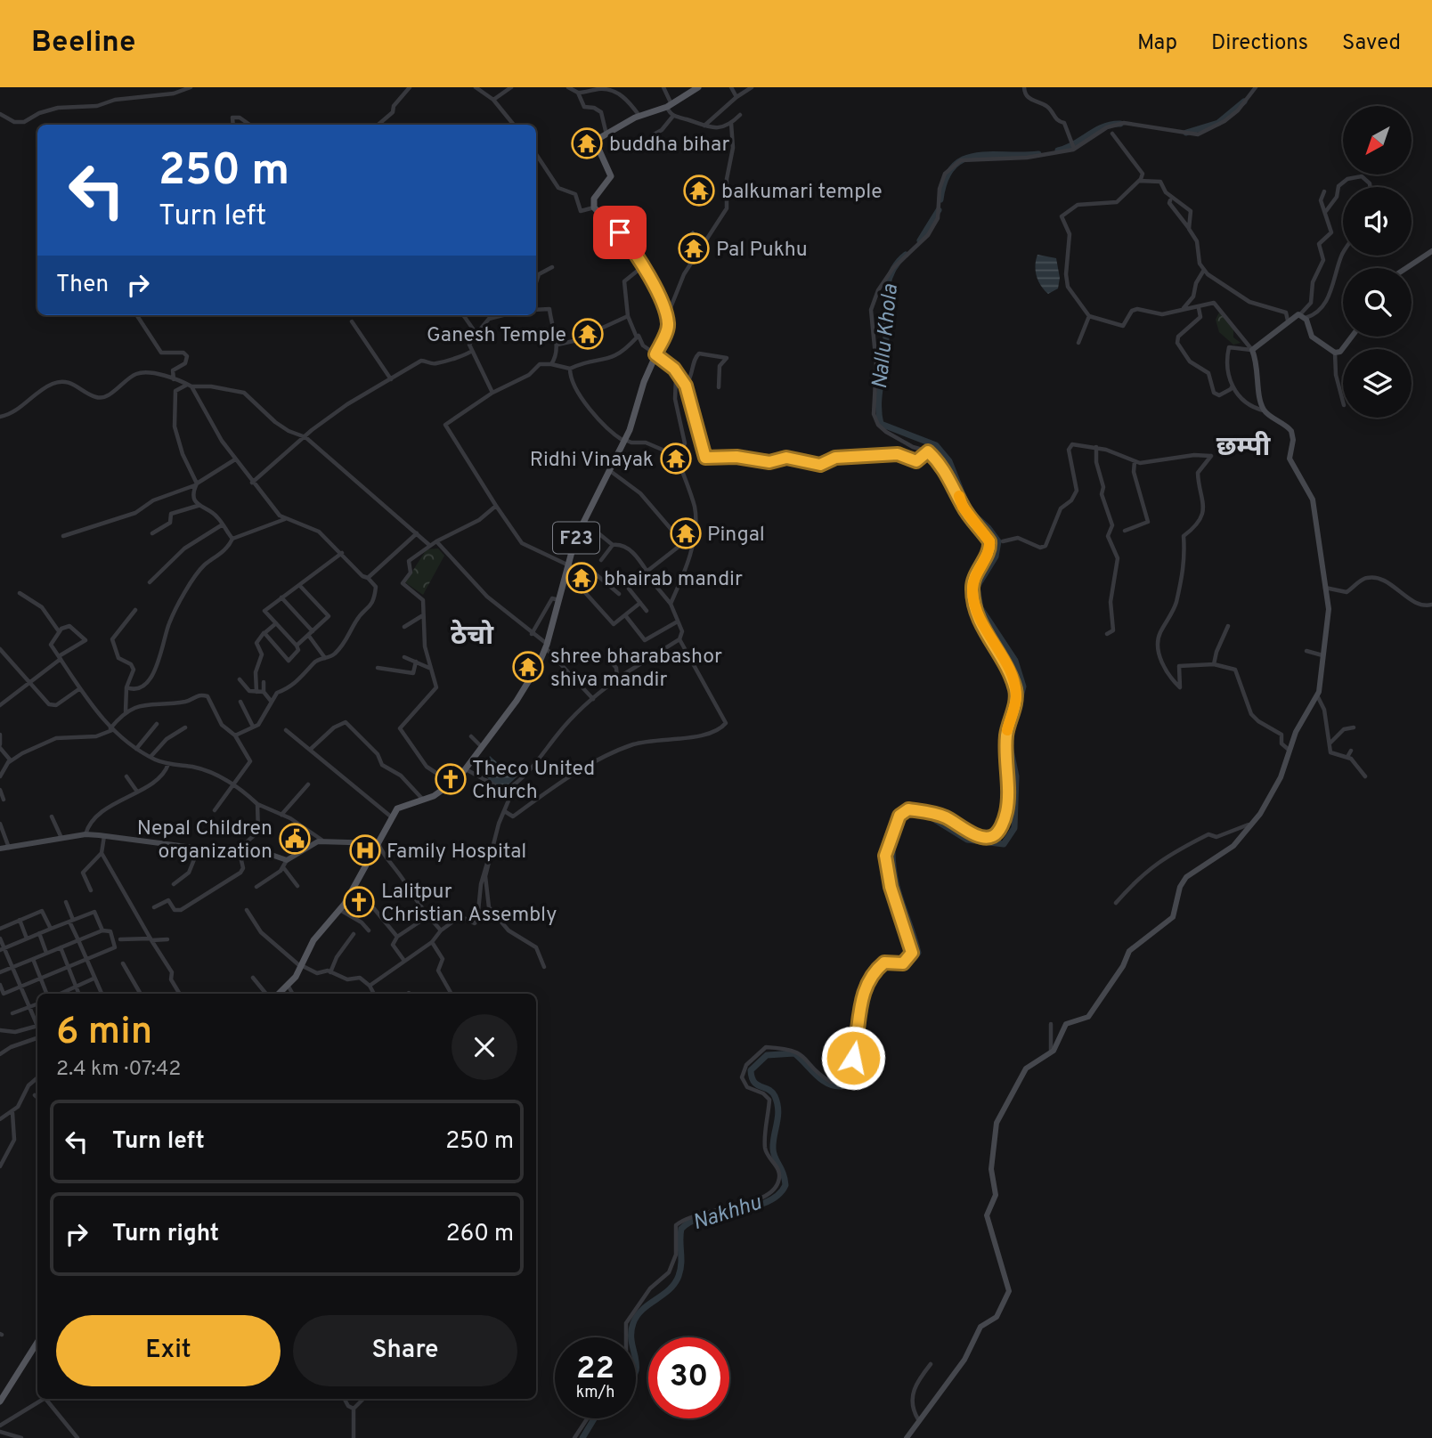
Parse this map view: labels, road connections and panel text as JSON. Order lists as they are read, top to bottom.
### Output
{
  "streets": {
    "main road": ["F23"]
  },
  "districts": ["छम्पी", "ठेचो"],
  "water": ["Nallu Khola", "Nakhhu"],
  "places": {
    "temple": [
      "buddha bihar",
      "balkumari temple",
      "Pal Pukhu",
      "Ganesh Temple",
      "Ridhi Vinayak",
      "Pingal",
      "bhairab mandir",
      "shree bharabashor shiva mandir"
    ],
    "church": ["Theco United Church", "Lalitpur Christian Assembly"],
    "public building": ["Nepal Children organization"],
    "hospital": ["Family Hospital"]
  },
  "north": "bottom left",
  "page": {
    "header": "Beeline",
    "nav": ["Map", "Directions", "Saved"],
    "turn": ["250 m", "Turn left"],
    "then": "Then",
    "heading": ["6 min", "2.4 km · 07:42"],
    "list": [
      {
        "name": "Turn left",
        "value": "250 m"
      },
      {
        "name": "Turn right",
        "value": "260 m"
      }
    ],
    "buttons": ["Exit", "Share"],
    "speed": "22 km/h",
    "limit": "30"
  }
}
